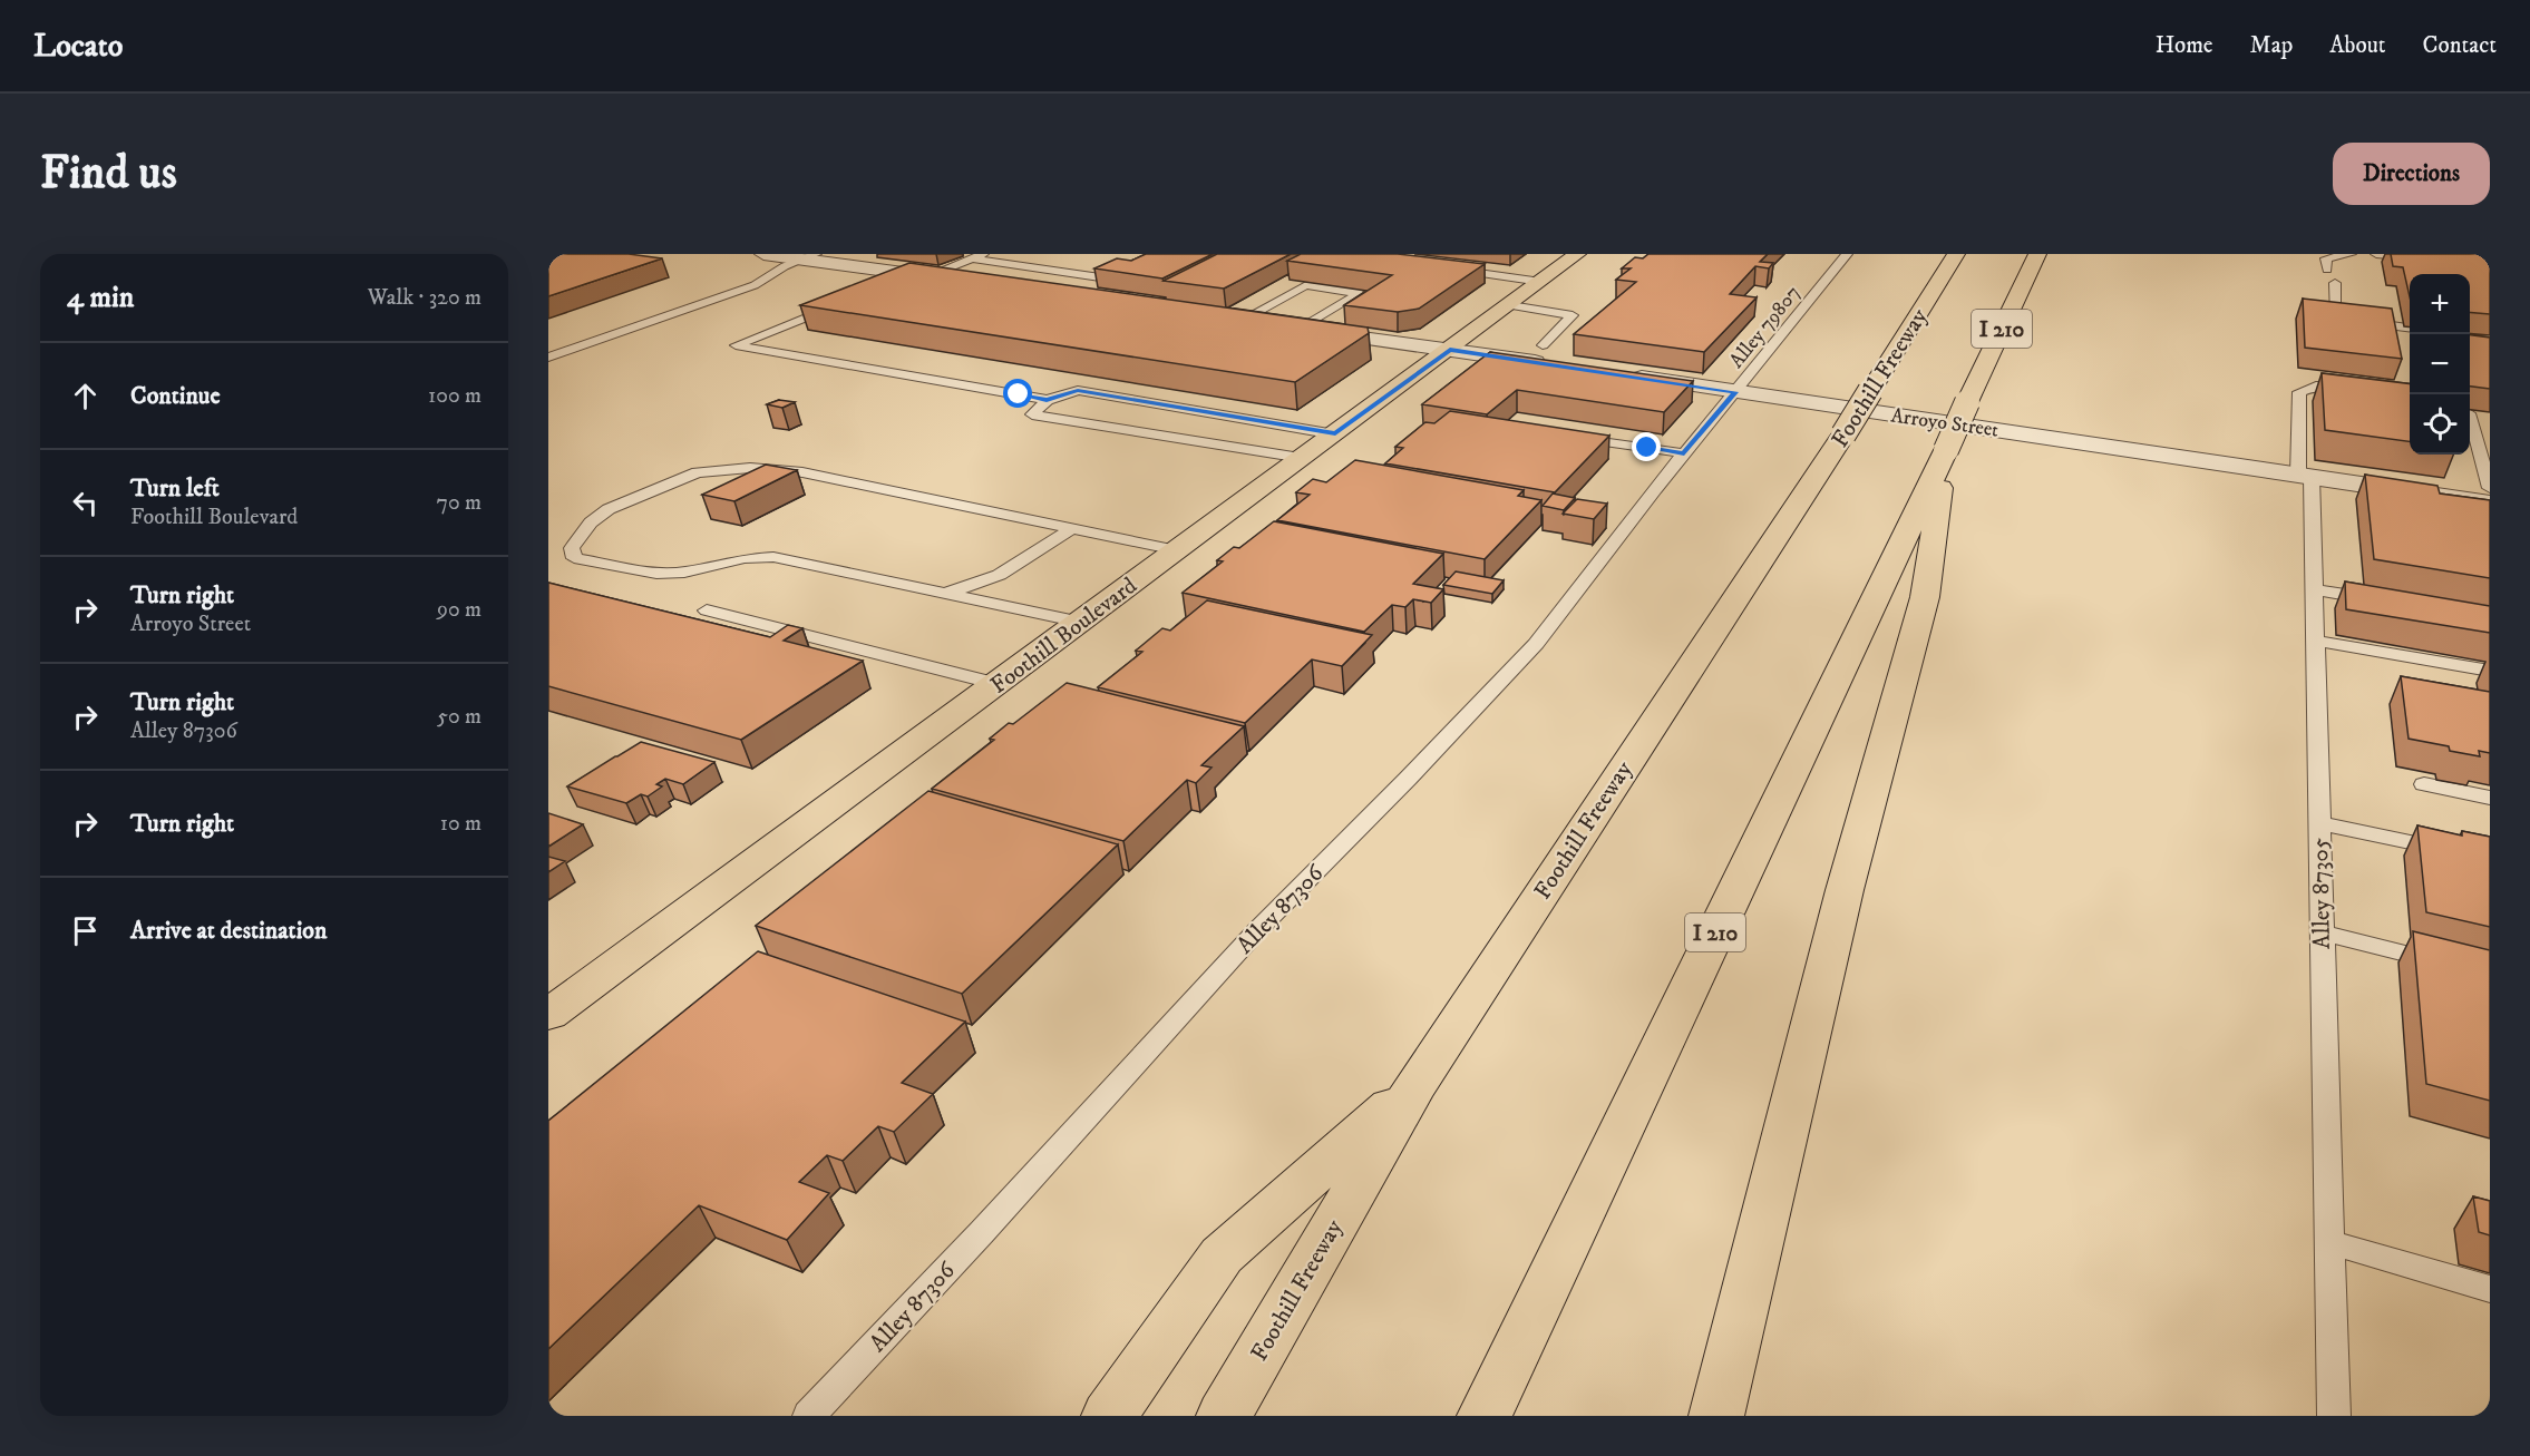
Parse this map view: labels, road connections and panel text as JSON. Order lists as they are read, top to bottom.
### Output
{
  "streets": {
    "main road": ["I 210", "Foothill Freeway", "Foothill Boulevard"],
    "street": ["Arroyo Street"],
    "lane": ["Alley 79807", "Alley 87305", "Alley 87306"]
  },
  "crossings": [
    ["Alley 79807", "Arroyo Street"],
    ["Alley 79807", "Alley 87306"],
    ["Arroyo Street", "Alley 87305"],
    ["Arroyo Street", "Alley 87306"]
  ],
  "page": {
    "header": "Locato",
    "nav": [
      "Home",
      "Map",
      "About",
      "Contact"
    ],
    "buttons": "Directions",
    "title": "Find us",
    "heading": ["4 min", "Walk · 320 m"],
    "map_buttons": ["+", "−"],
    "list": [
      ["Continue", "100 m"],
      ["Turn left", "Foothill Boulevard", "70 m"],
      ["Turn right", "Arroyo Street", "90 m"],
      ["Turn right", "Alley 87306", "50 m"],
      ["Turn right", "10 m"],
      "Arrive at destination"
    ]
  }
}
